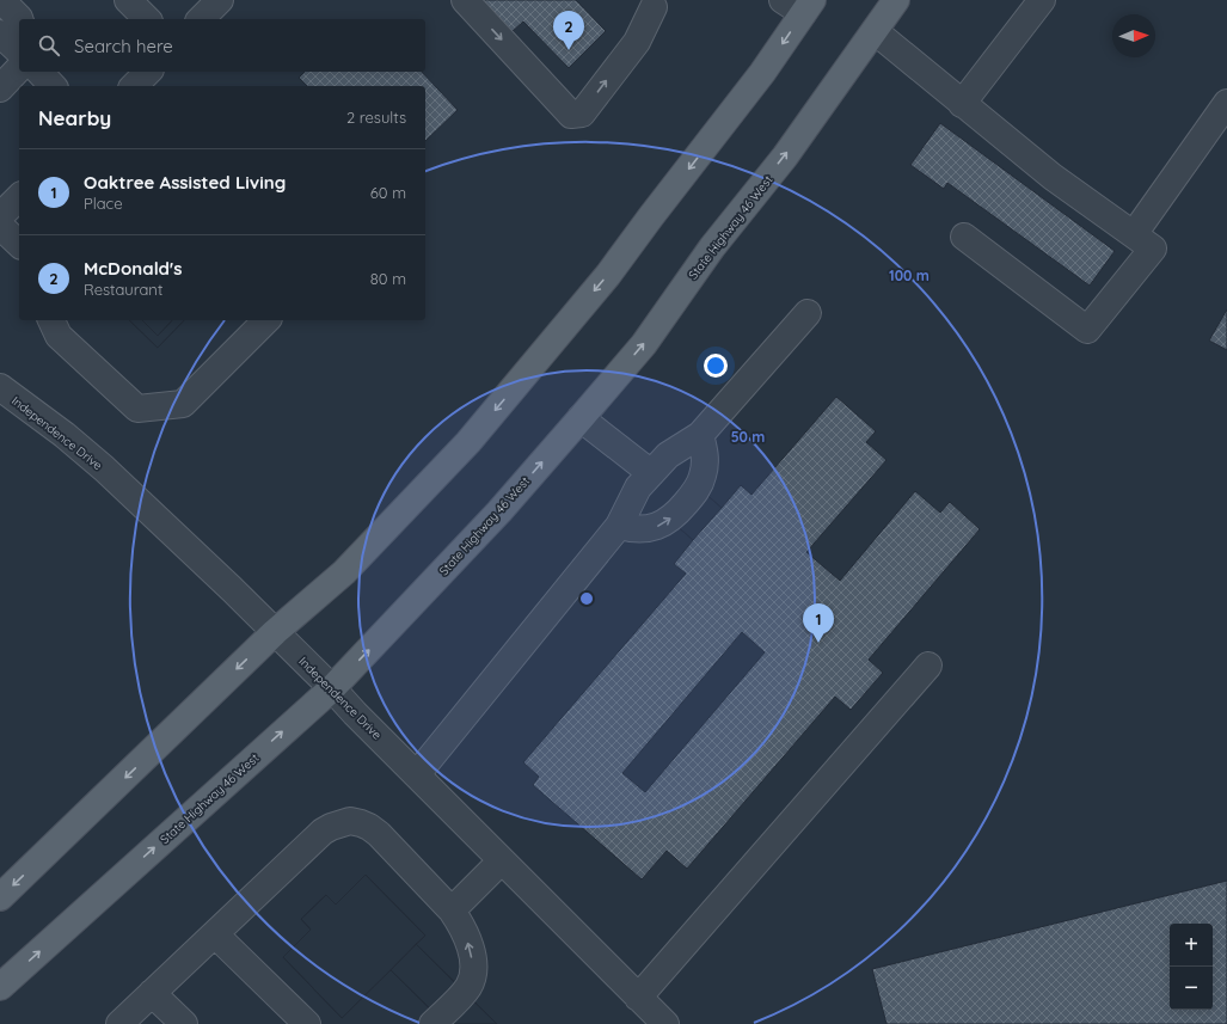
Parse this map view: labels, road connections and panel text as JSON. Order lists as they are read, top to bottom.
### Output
{
  "streets": {
    "main road": ["State Highway 46 West"],
    "street": ["Independence Drive"]
  },
  "crossings": [
    ["State Highway 46 West", "Independence Drive"]
  ],
  "north": "right",
  "page": {
    "pins": ["2", "1"],
    "search": "Search here",
    "heading": ["Nearby", "2 results"],
    "list": [
      {
        "mark": "1",
        "name": "Oaktree Assisted Living",
        "note": "Place",
        "value": "60 m"
      },
      {
        "mark": "2",
        "name": "McDonald's",
        "note": "Restaurant",
        "value": "80 m"
      }
    ],
    "map_buttons": ["+", "−"]
  },
  "rings": ["100 m", "50 m"]
}
